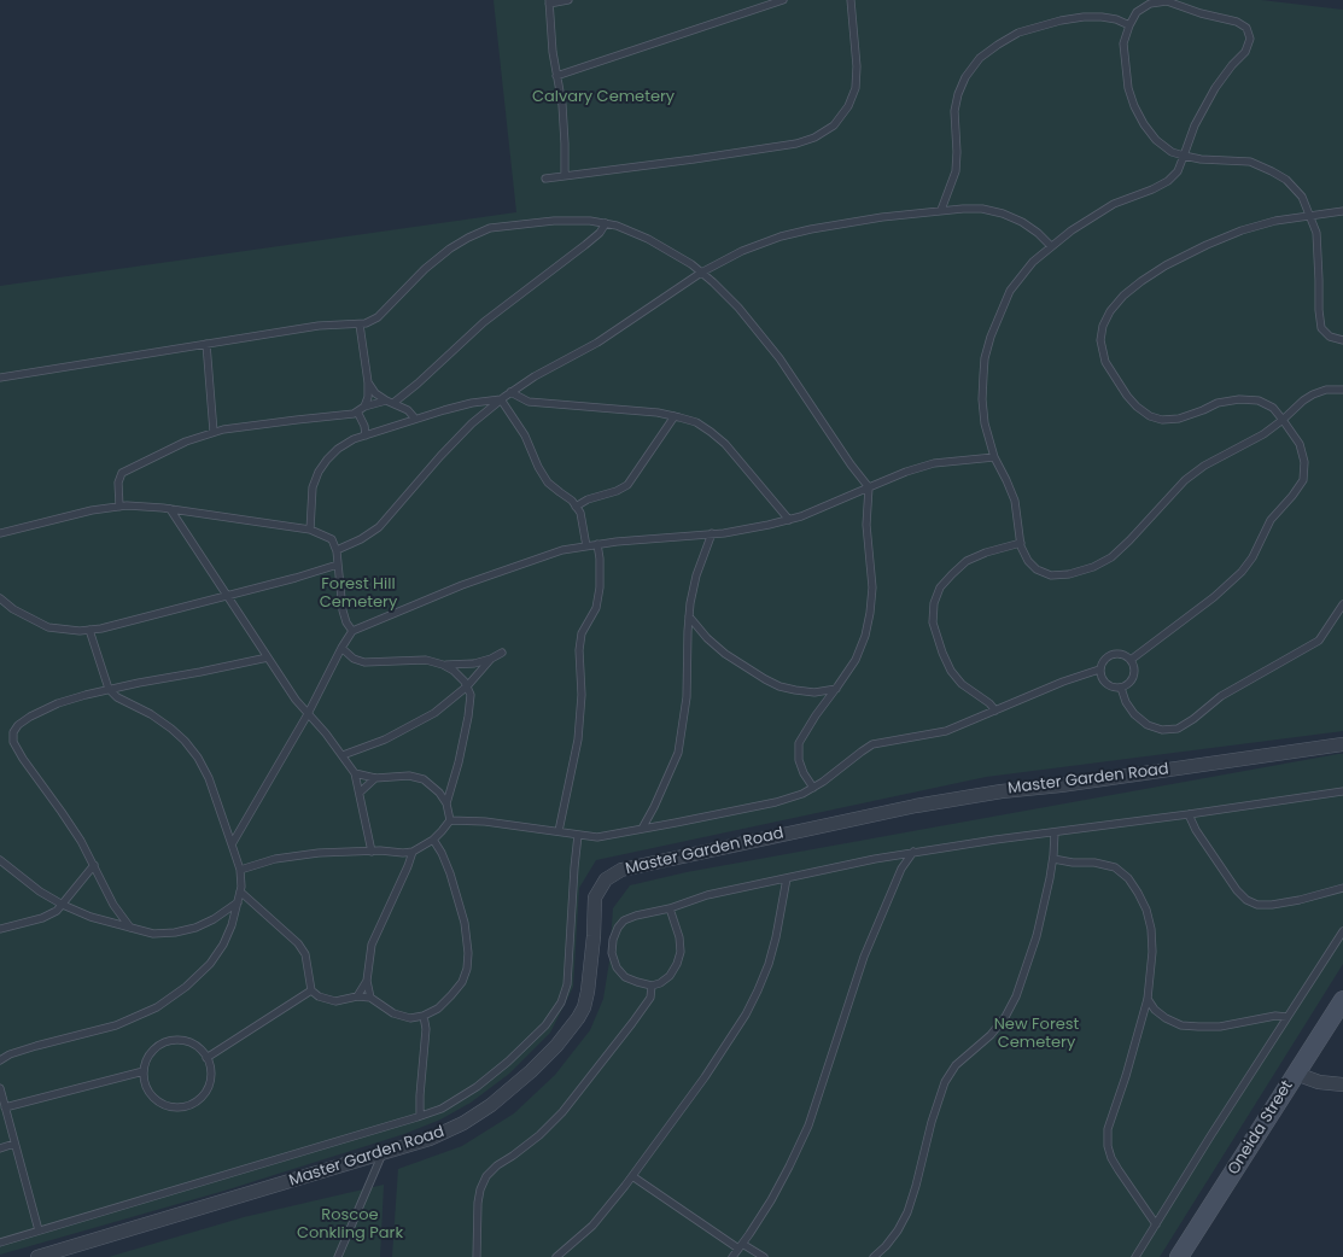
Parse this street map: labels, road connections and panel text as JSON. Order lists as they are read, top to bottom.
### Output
{
  "streets": {
    "street": ["Master Garden Road", "Oneida Street"]
  },
  "parks": [
    "Calvary Cemetery",
    "Forest Hill Cemetery",
    "New Forest Cemetery",
    "Roscoe Conkling Park"
  ]
}
